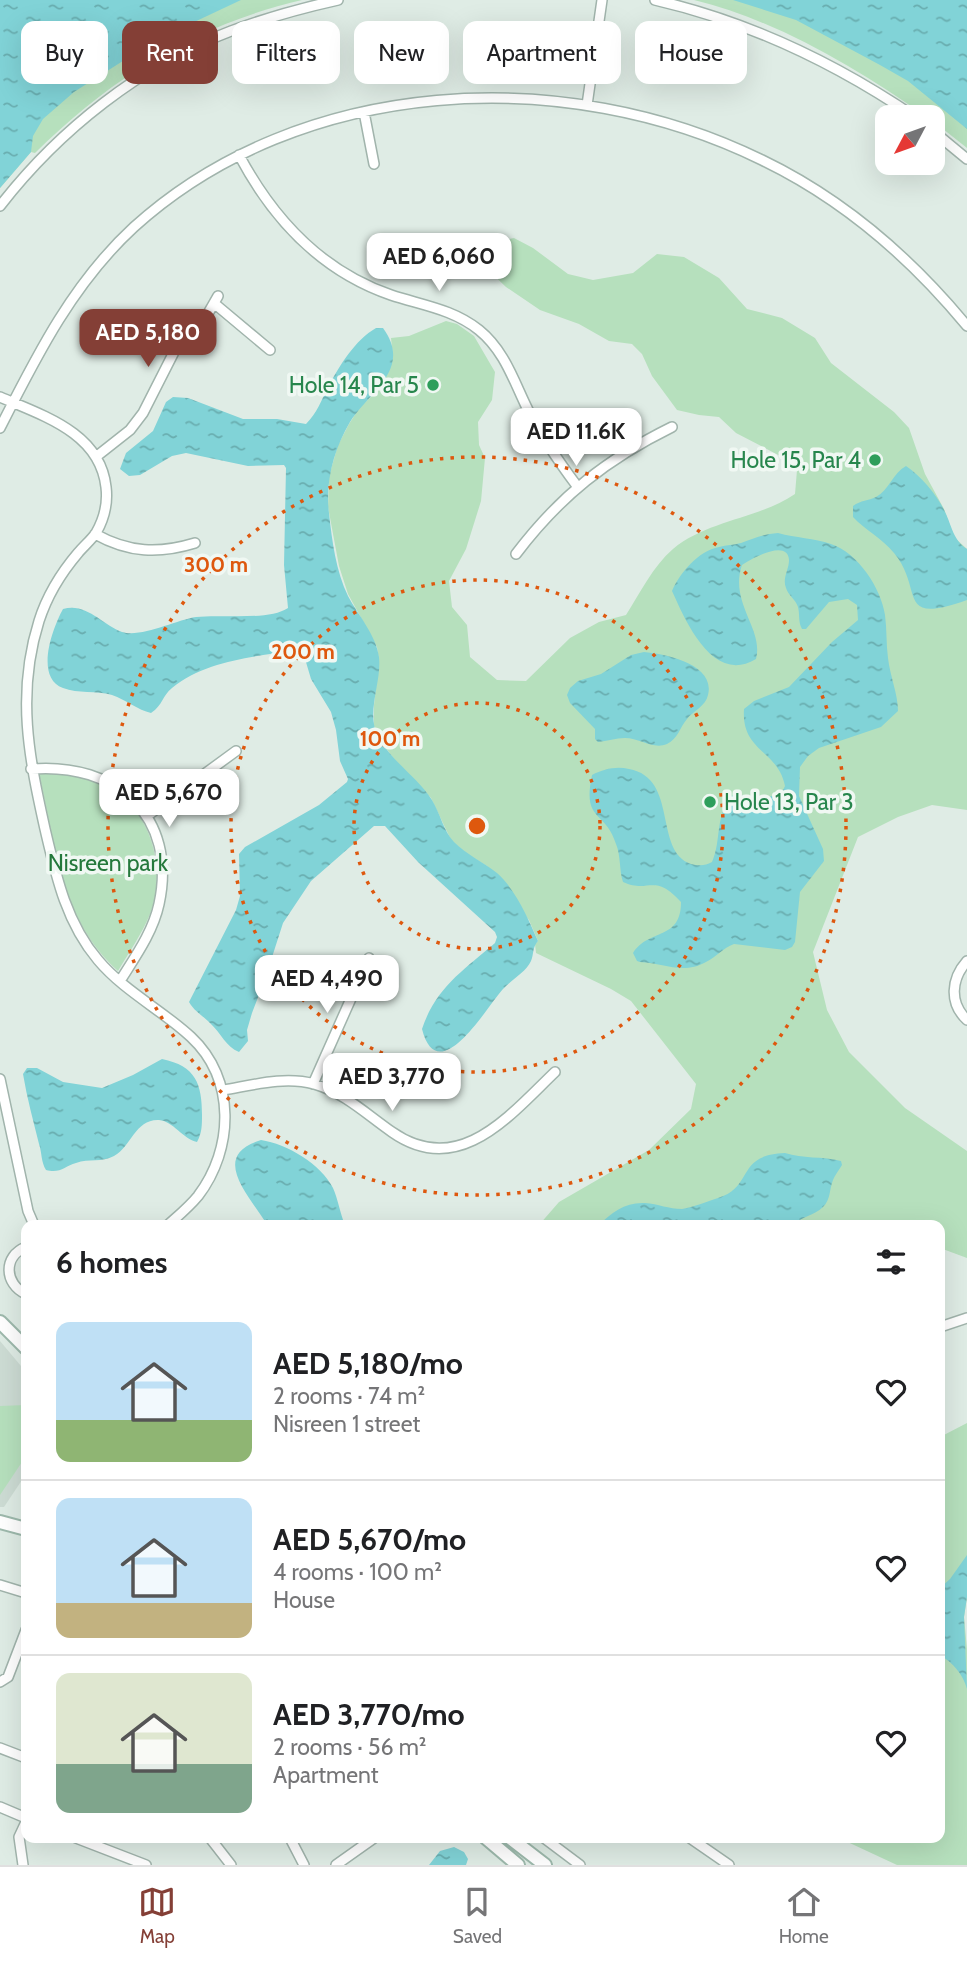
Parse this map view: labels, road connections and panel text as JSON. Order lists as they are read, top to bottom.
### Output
{
  "parks": ["Nisreen park"],
  "places": ["Hole 14, Par 5", "Hole 15, Par 4", "Hole 13, Par 3"],
  "north": "bottom left",
  "page": {
    "chip": [
      "Buy",
      "Rent",
      "Filters",
      "New",
      "Apartment",
      "House"
    ],
    "price": [
      "AED 6,060",
      "AED 5,180",
      "AED 11.6K",
      "AED 5,670",
      "AED 4,490",
      "AED 3,770"
    ],
    "heading": "6 homes",
    "list": [
      {
        "name": "AED 5,180/mo",
        "note": "2 rooms · 74 m² · Nisreen 1 street"
      },
      {
        "name": "AED 5,670/mo",
        "note": "4 rooms · 100 m² · House"
      },
      {
        "name": "AED 3,770/mo",
        "note": "2 rooms · 56 m² · Apartment"
      }
    ],
    "tabs": ["Map", "Saved", "Home"]
  },
  "rings": ["300 m", "200 m", "100 m"]
}
